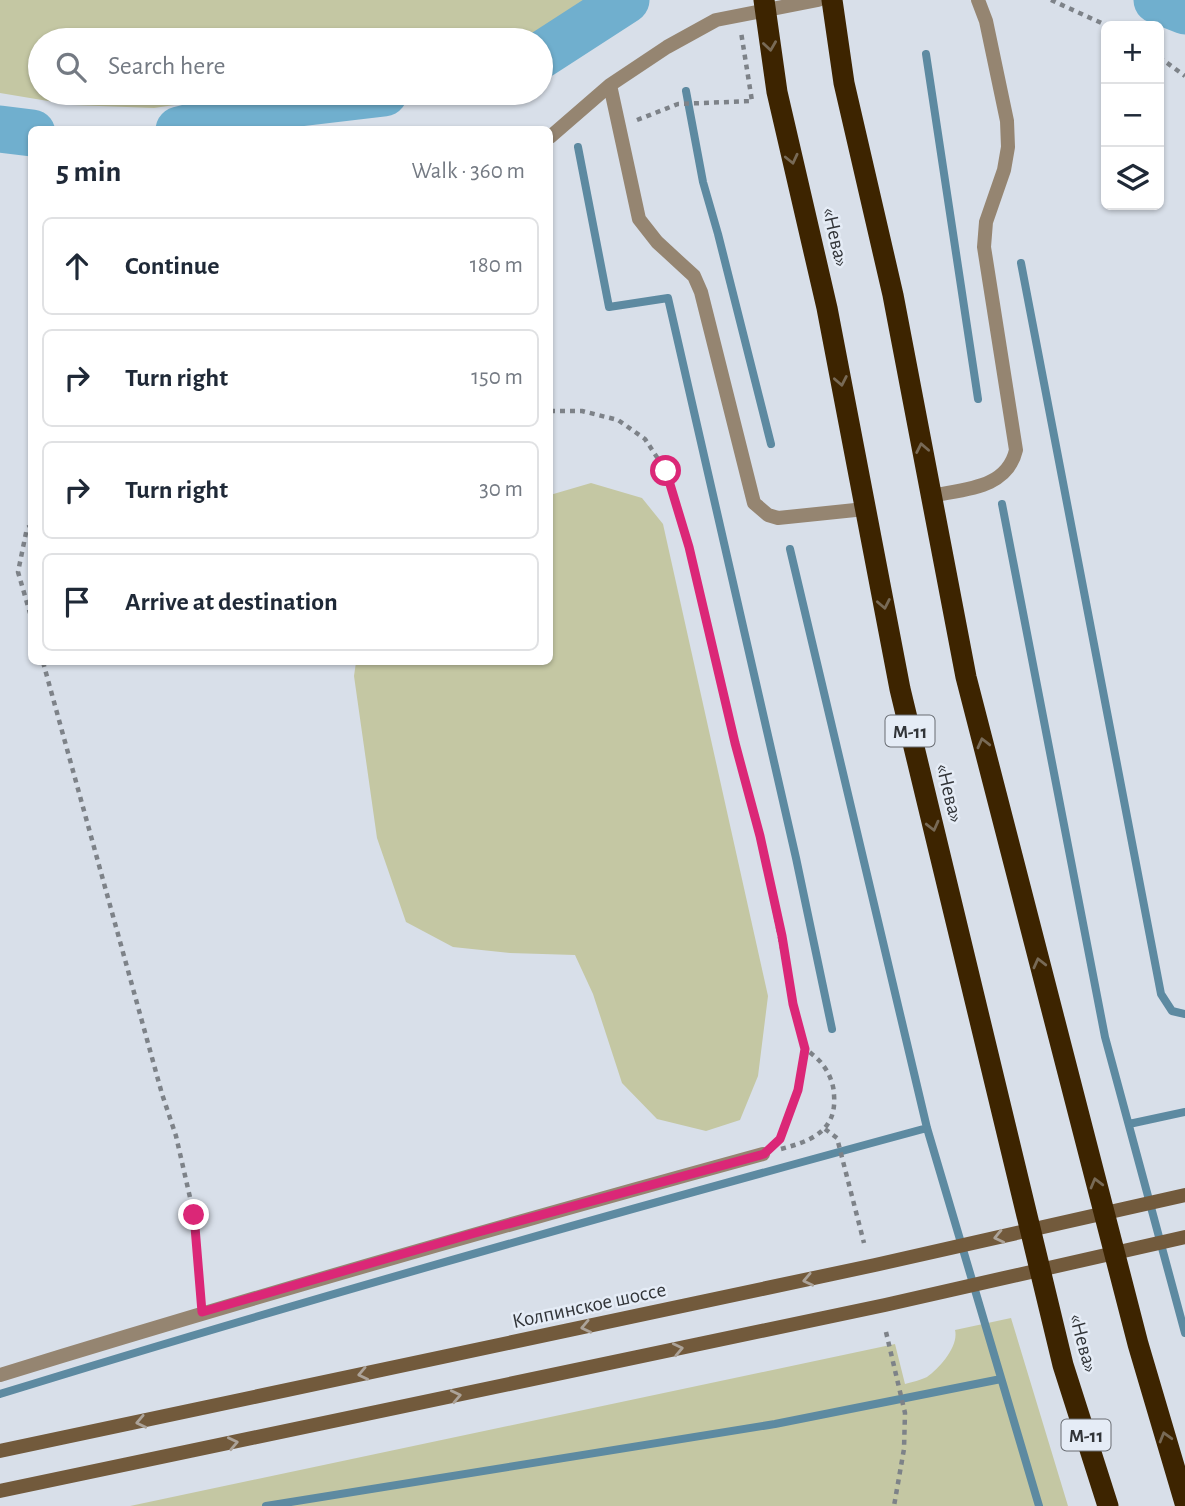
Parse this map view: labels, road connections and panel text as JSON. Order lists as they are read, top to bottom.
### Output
{
  "streets": {
    "highway": ["«Нева»", "М-11"],
    "main road": ["Колпинское шоссе"]
  },
  "page": {
    "map_buttons": ["+", "−"],
    "search": "Search here",
    "heading": ["5 min", "Walk · 360 m"],
    "list": [
      ["Continue", "180 m"],
      ["Turn right", "150 m"],
      ["Turn right", "30 m"],
      "Arrive at destination"
    ]
  }
}
